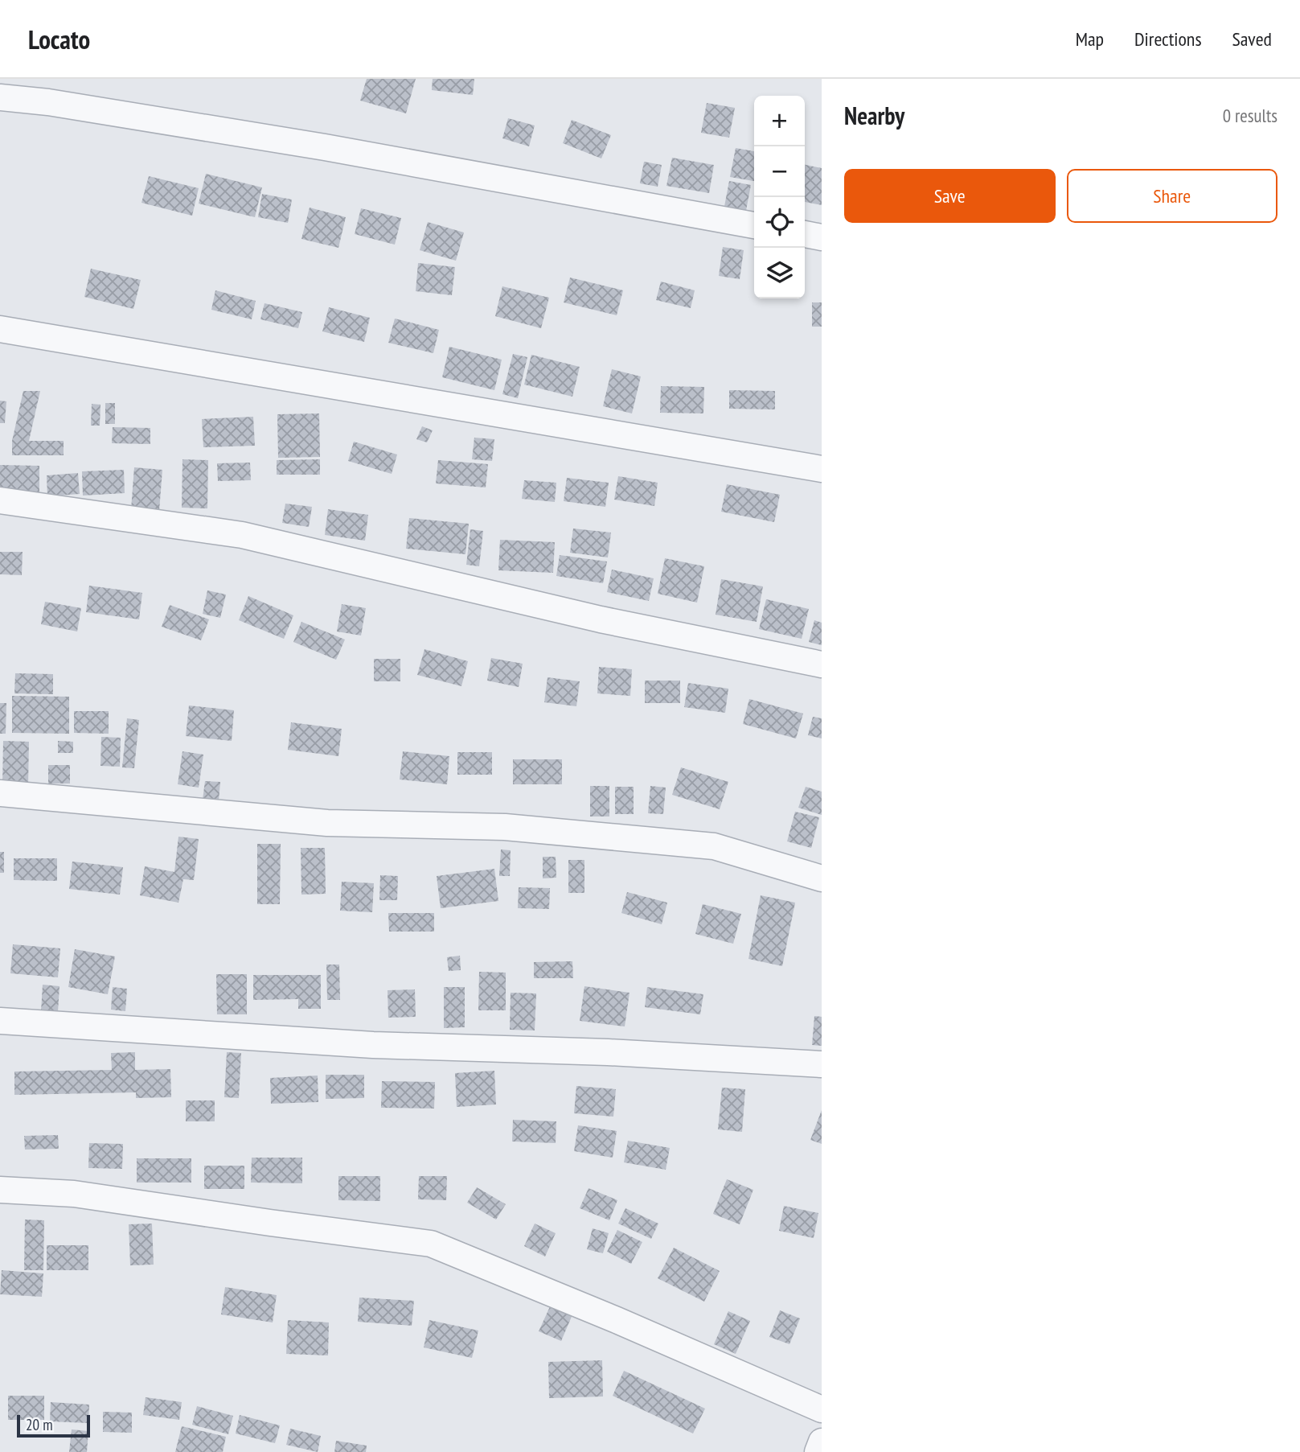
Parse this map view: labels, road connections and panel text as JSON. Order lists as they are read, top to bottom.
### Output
{
  "scale_bar": "20 m",
  "page": {
    "header": "Locato",
    "nav": ["Map", "Directions", "Saved"],
    "heading": ["Nearby", "0 results"],
    "map_buttons": ["+", "−"],
    "buttons": ["Save", "Share"],
    "scale": "20 m"
  }
}
